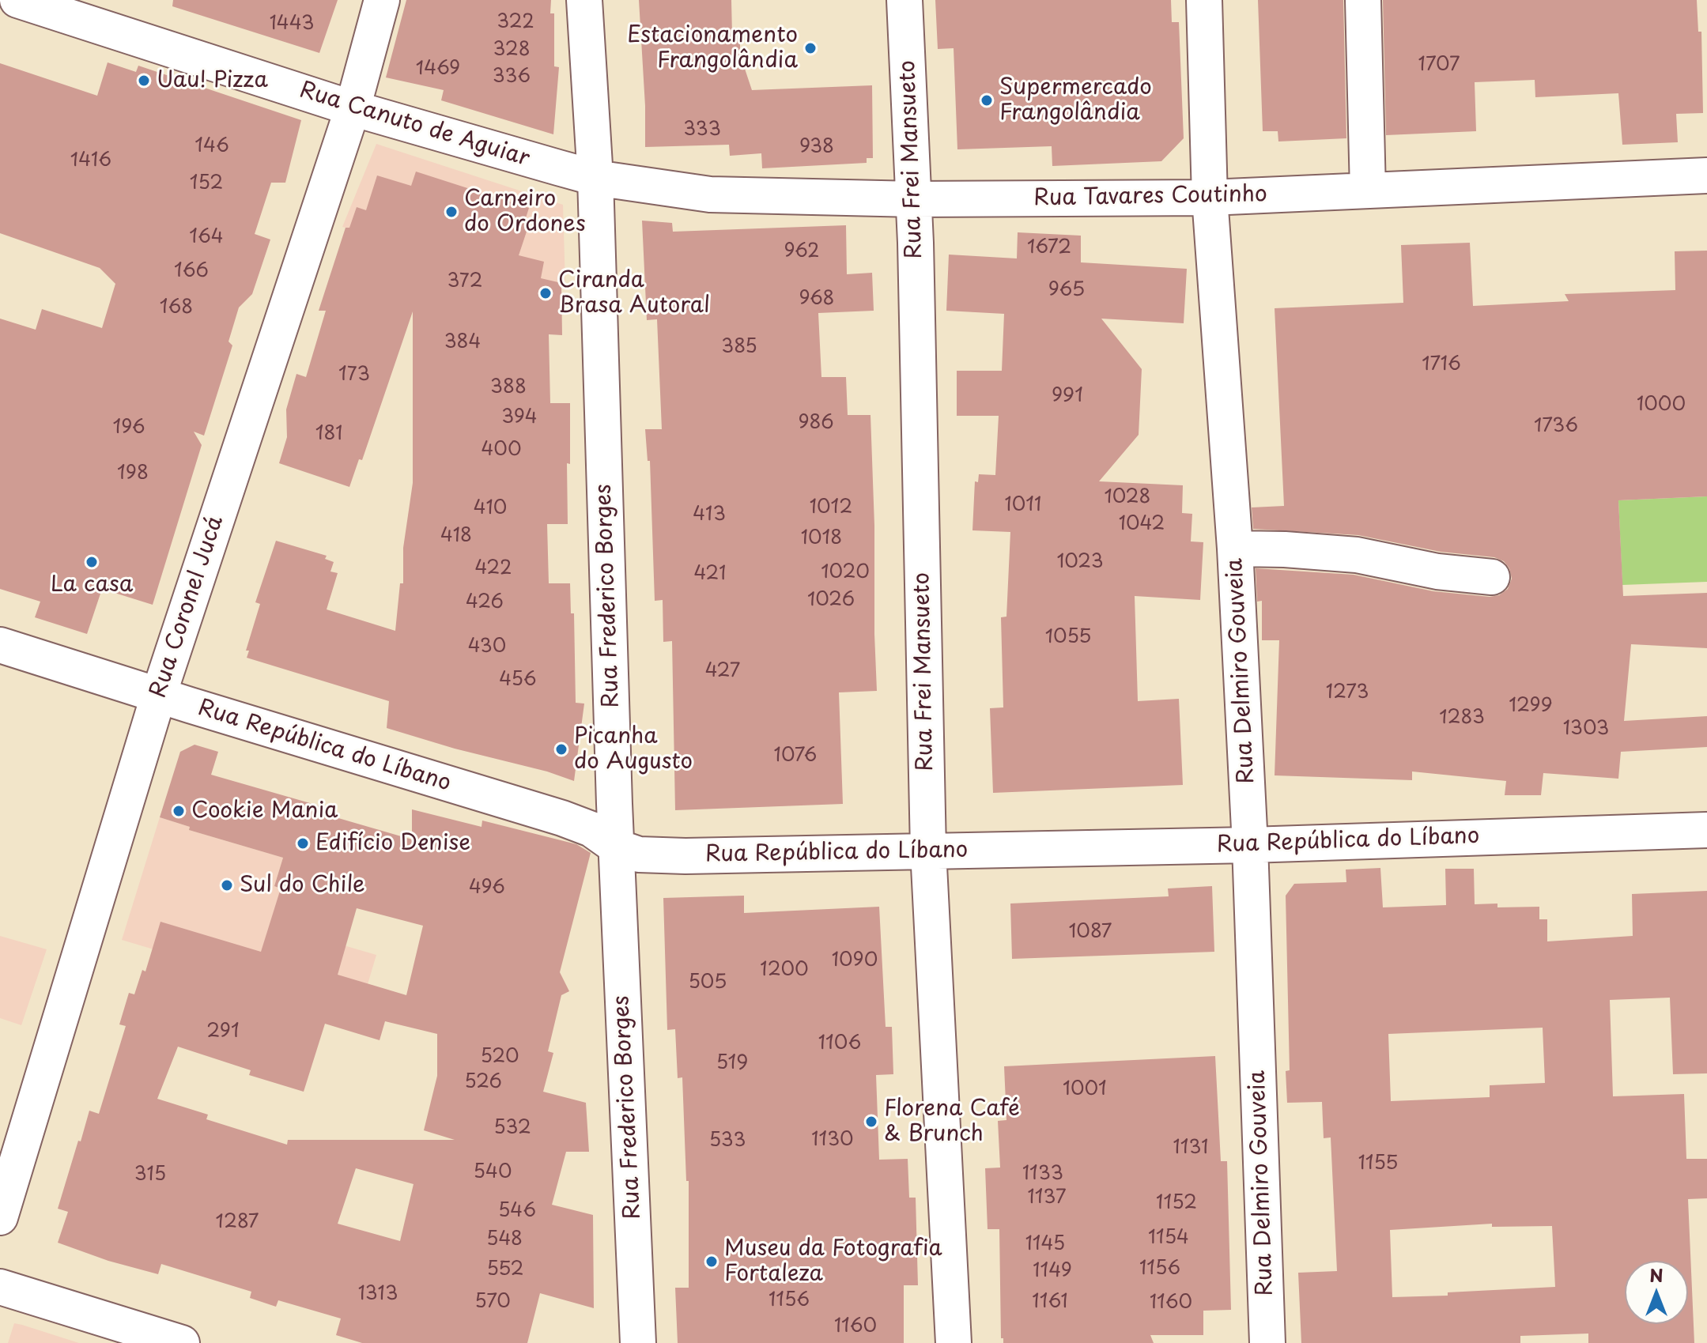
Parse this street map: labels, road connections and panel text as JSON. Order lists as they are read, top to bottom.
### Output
{
  "streets": {
    "street": [
      "Rua Canuto de Aguiar",
      "Rua Frei Mansueto",
      "Rua Tavares Coutinho",
      "Rua Frederico Borges",
      "Rua Coronel Jucá",
      "Rua Delmiro Gouveia",
      "Rua República do Líbano"
    ]
  },
  "crossings": [
    ["Rua Canuto de Aguiar", "Rua Tavares Coutinho"],
    ["Rua Canuto de Aguiar", "Rua Frederico Borges"],
    ["Rua Canuto de Aguiar", "Rua Coronel Jucá"],
    ["Rua Frei Mansueto", "Rua Tavares Coutinho"],
    ["Rua Frei Mansueto", "Rua República do Líbano"],
    ["Rua Tavares Coutinho", "Rua Frederico Borges"],
    ["Rua Tavares Coutinho", "Rua Delmiro Gouveia"],
    ["Rua Frederico Borges", "Rua República do Líbano"],
    ["Rua Coronel Jucá", "Rua República do Líbano"],
    ["Rua Delmiro Gouveia", "Rua República do Líbano"]
  ],
  "places": [
    "Estacionamento Frangolândia",
    "Uau! Pizza",
    "Supermercado Frangolândia",
    "Carneiro do Ordones",
    "Ciranda Brasa Autoral",
    "La casa",
    "Picanha do Augusto",
    "Cookie Mania",
    "Edifício Denise",
    "Sul do Chile",
    "Florena Café & Brunch",
    "Museu da Fotografia Fortaleza"
  ],
  "house_numbers": [
    "322",
    "1443",
    "328",
    "1707",
    "1469",
    "336",
    "333",
    "146",
    "938",
    "1416",
    "152",
    "164",
    "1672",
    "962",
    "166",
    "372",
    "965",
    "968",
    "168",
    "384",
    "385",
    "1716",
    "173",
    "388",
    "991",
    "1000",
    "394",
    "986",
    "1736",
    "196",
    "181",
    "400",
    "198",
    "1028",
    "1011",
    "1012",
    "410",
    "413",
    "1042",
    "418",
    "1018",
    "1023",
    "422",
    "1020",
    "421",
    "1026",
    "426",
    "1055",
    "430",
    "427",
    "456",
    "1273",
    "1299",
    "1283",
    "1303",
    "1076",
    "496",
    "1087",
    "1090",
    "1200",
    "505",
    "291",
    "1106",
    "520",
    "519",
    "526",
    "1001",
    "532",
    "1130",
    "533",
    "1131",
    "1155",
    "540",
    "1133",
    "315",
    "1137",
    "1152",
    "546",
    "1287",
    "1154",
    "548",
    "1145",
    "1156",
    "552",
    "1149",
    "1313",
    "1156",
    "570",
    "1161",
    "1160",
    "1160"
  ],
  "north": "top"
}
